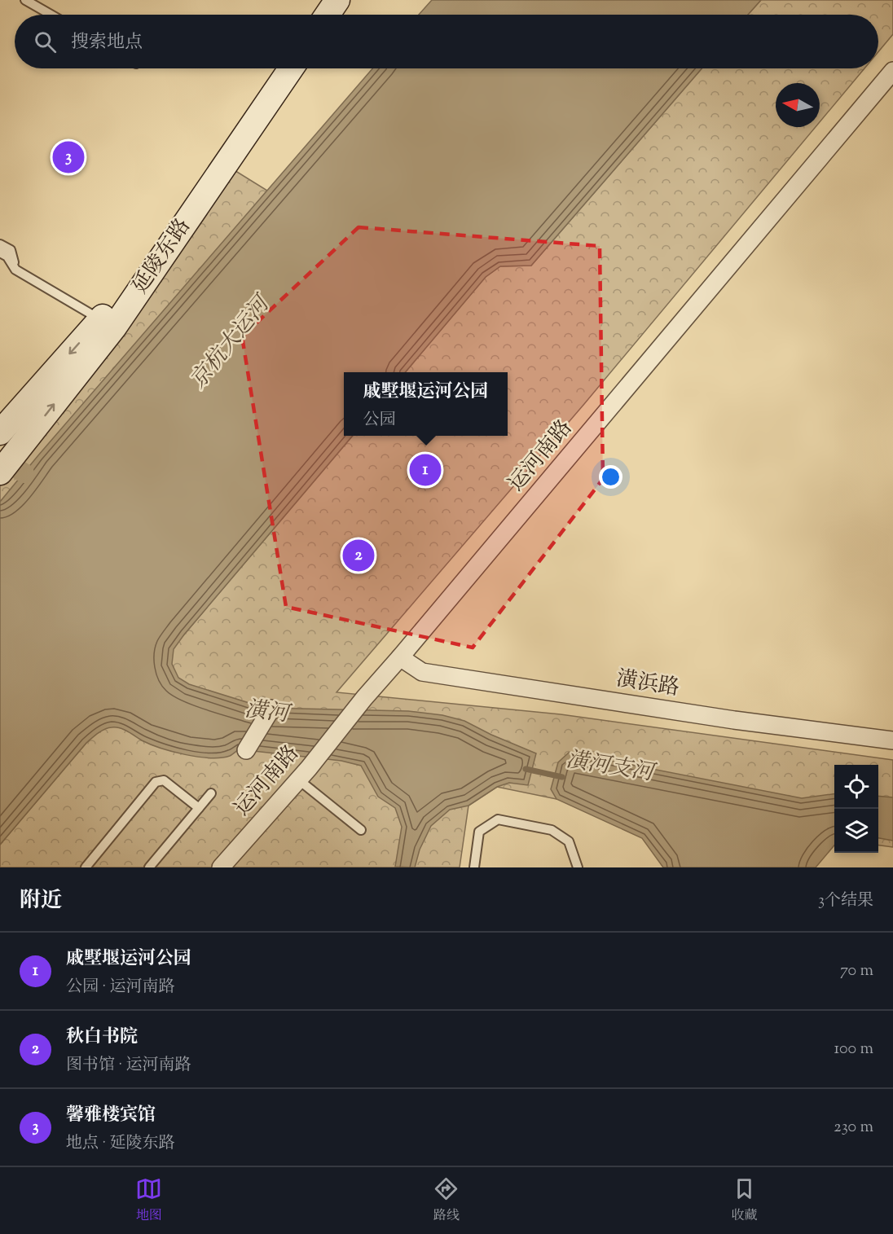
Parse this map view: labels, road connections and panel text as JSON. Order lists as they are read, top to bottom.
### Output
{
  "streets": {
    "main road": ["延陵东路"],
    "street": ["运河南路", "潢浜路"]
  },
  "crossings": [
    ["运河南路", "潢浜路"]
  ],
  "water": ["京杭大运河", "潢河", "潢河支河"],
  "north": "left",
  "page": {
    "search": "搜索地点",
    "pins": ["3", "1", "2"],
    "popup": ["戚墅堰运河公园", "公园"],
    "heading": ["附近", "3个结果"],
    "list": [
      {
        "mark": "1",
        "name": "戚墅堰运河公园",
        "note": "公园 · 运河南路",
        "value": "70 m"
      },
      {
        "mark": "2",
        "name": "秋白书院",
        "note": "图书馆 · 运河南路",
        "value": "100 m"
      },
      {
        "mark": "3",
        "name": "馨雅楼宾馆",
        "note": "地点 · 延陵东路",
        "value": "230 m"
      }
    ],
    "nav": ["地图", "路线", "收藏"]
  }
}
